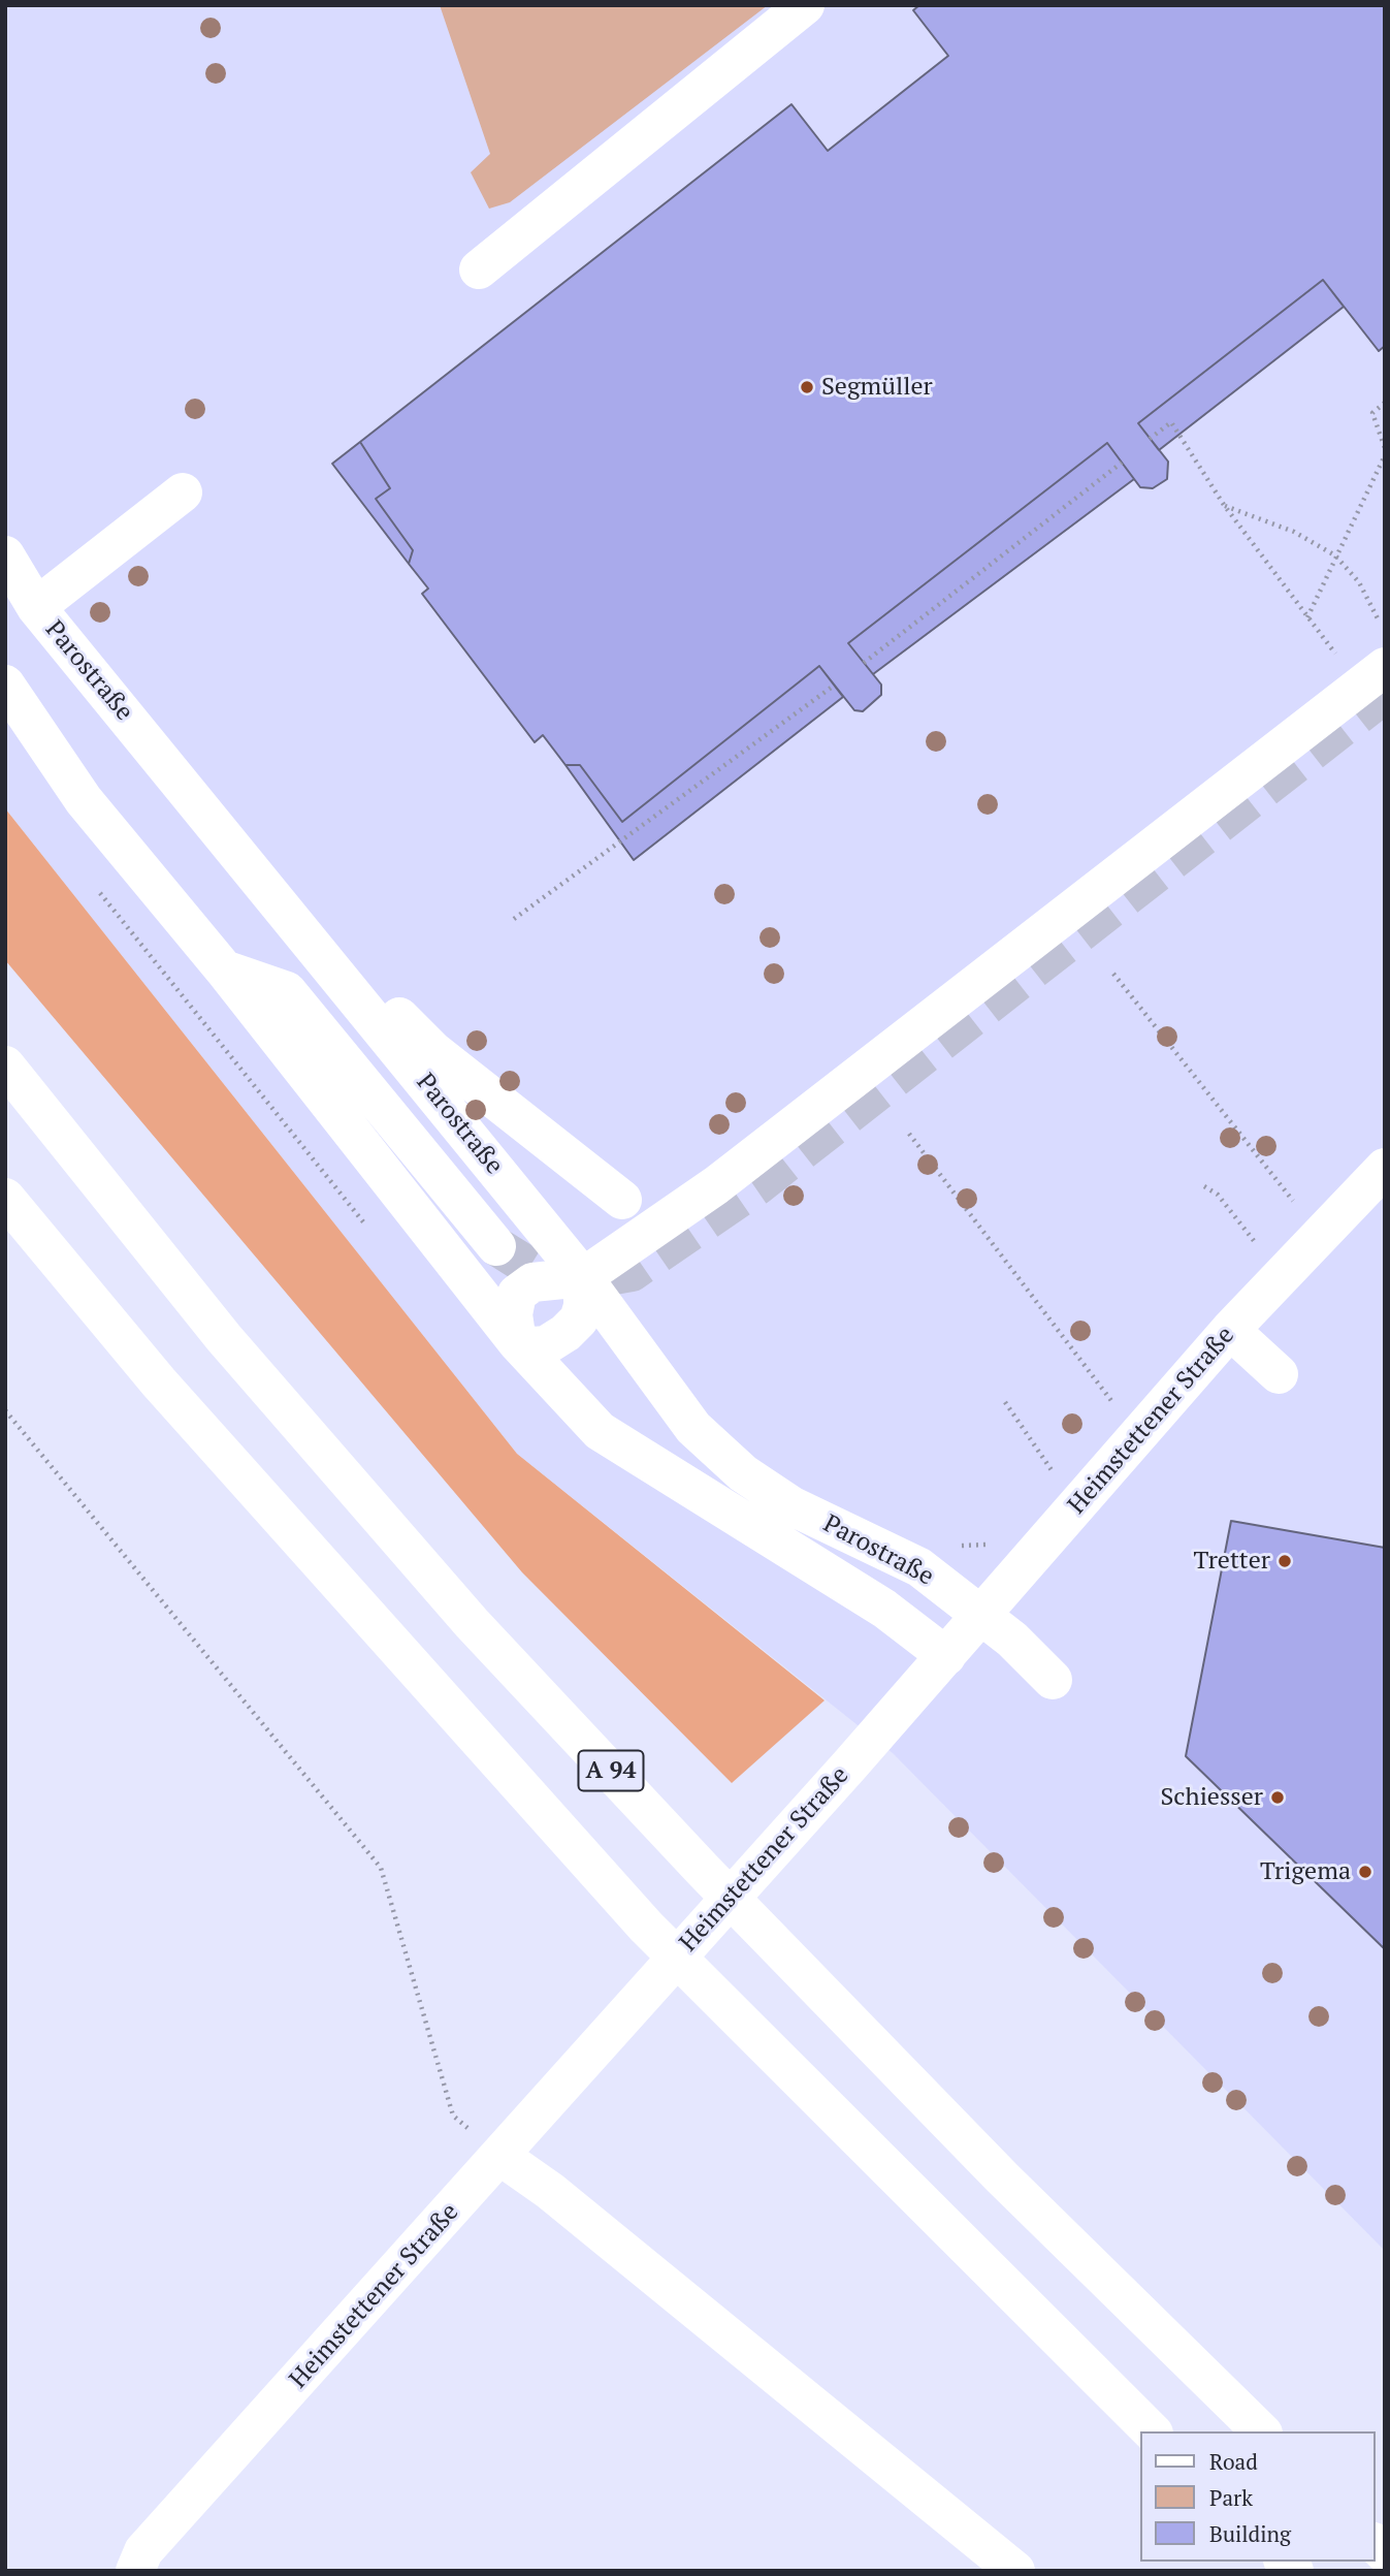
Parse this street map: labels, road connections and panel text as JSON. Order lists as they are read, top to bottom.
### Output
{
  "streets": {
    "main road": ["Parostraße", "Heimstettener Straße", "A 94"]
  },
  "crossings": [
    ["Parostraße", "Heimstettener Straße"]
  ],
  "places": [
    "Segmüller",
    "Tretter",
    "Schiesser",
    "Trigema"
  ],
  "legend": ["Road", "Park", "Building"]
}
